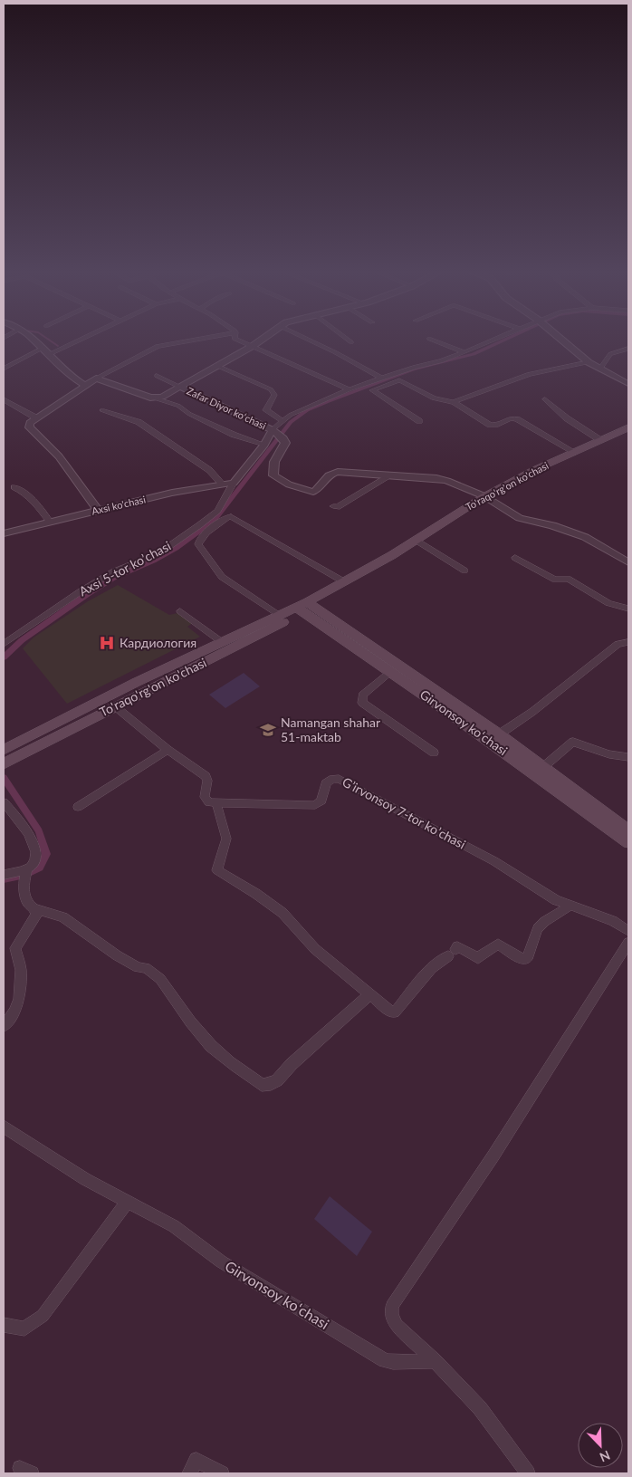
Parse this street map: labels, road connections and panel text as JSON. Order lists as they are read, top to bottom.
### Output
{
  "streets": {
    "main road": ["To'raqo'rg'on ko'chasi", "Girvonsoy koʻchasi"],
    "street": [
      "Zafar Diyor koʻchasi",
      "Axsi ko'chasi",
      "Аxsi 5-tor koʼchasi",
      "Gʼirvonsoy 7-tor koʼchasi"
    ]
  },
  "crossings": [
    ["To'raqo'rg'on ko'chasi", "Girvonsoy koʻchasi"],
    ["Axsi ko'chasi", "Аxsi 5-tor koʼchasi"]
  ],
  "places": {
    "hospital": ["Кардиология"],
    "school or university": ["Namangan shahar 51-maktab"]
  },
  "north": "bottom right"
}
